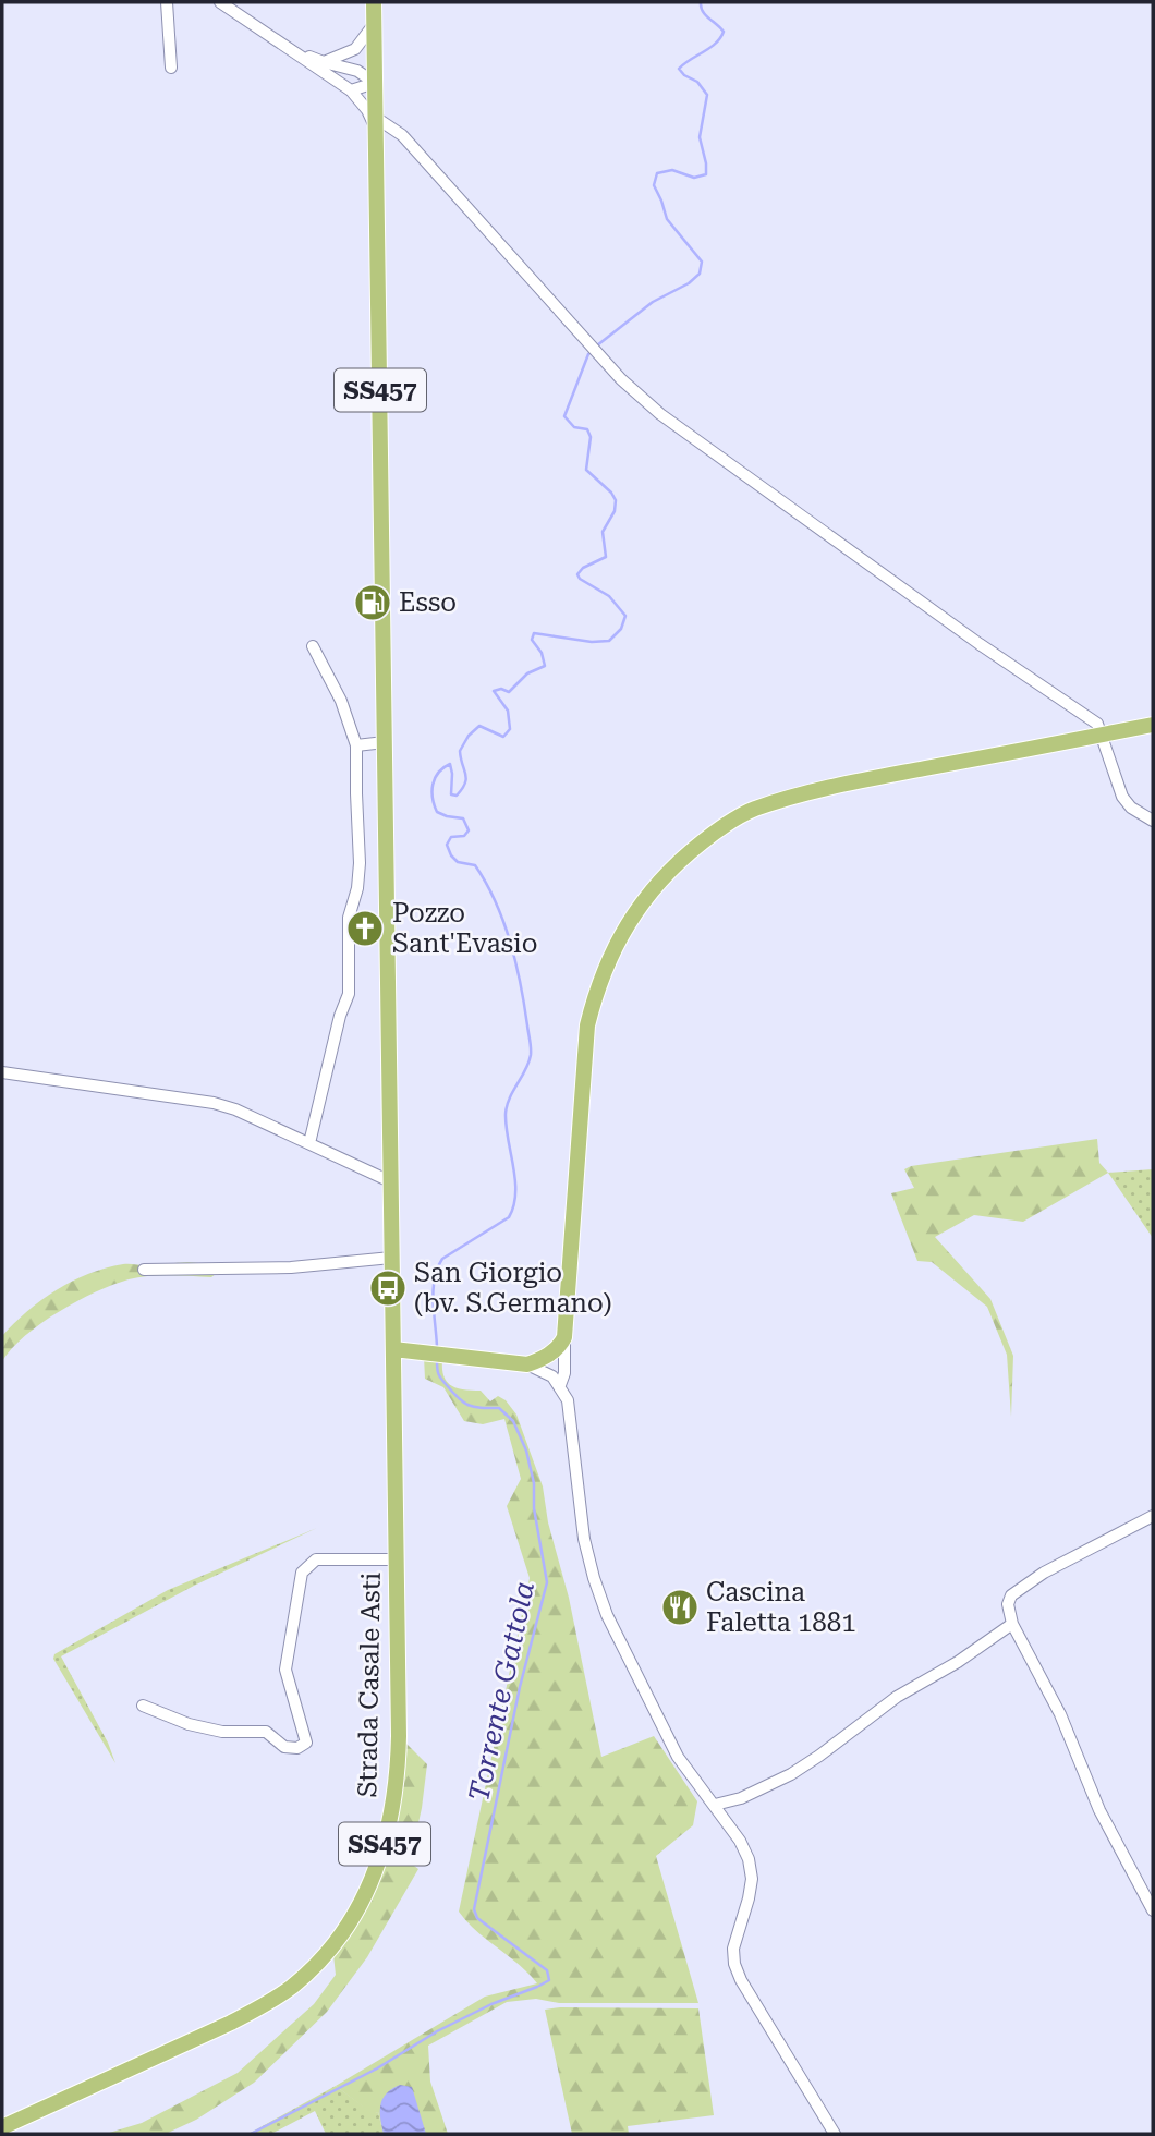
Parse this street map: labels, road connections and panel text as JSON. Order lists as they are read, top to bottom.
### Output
{
  "streets": {
    "main road": ["SS457", "Strada Casale Asti"]
  },
  "crossings": [
    ["SS457", "Strada Casale Asti"]
  ],
  "water": ["Torrente Gattola"],
  "places": {
    "fuel station": ["Esso"],
    "church": ["Pozzo Sant'Evasio"],
    "bus stop": ["San Giorgio (bv. S.Germano)"],
    "restaurant": ["Cascina Faletta 1881"]
  }
}
